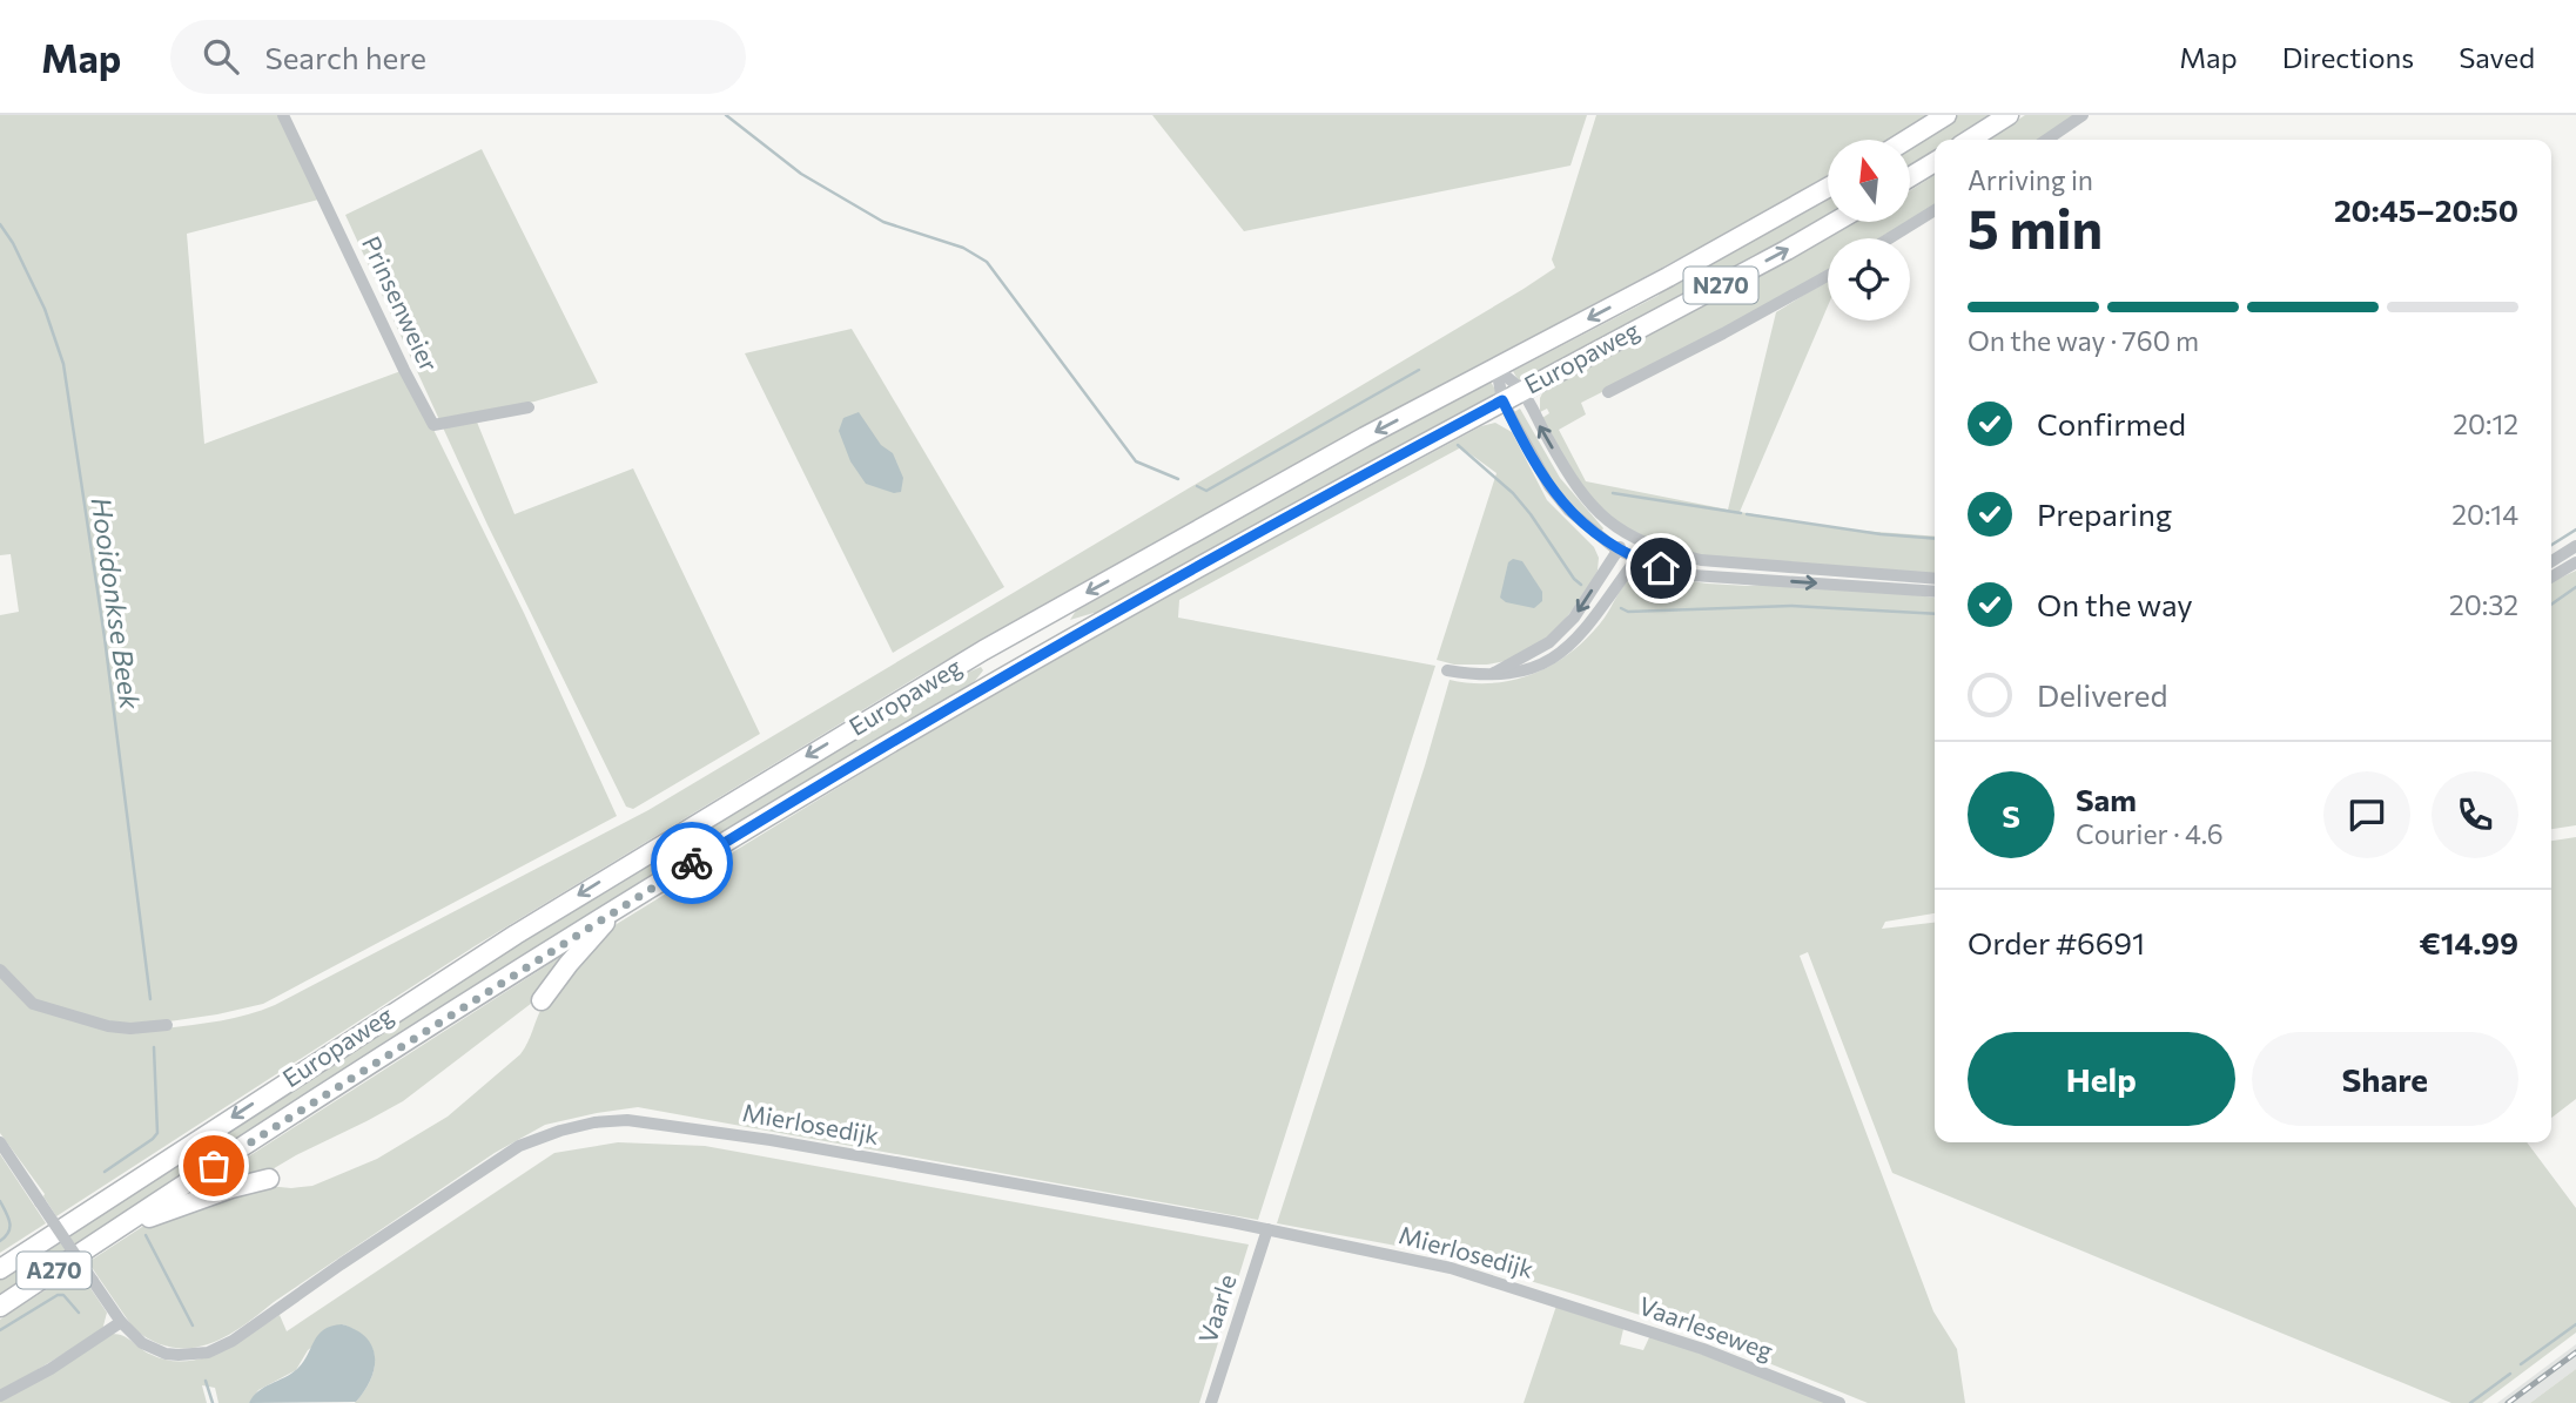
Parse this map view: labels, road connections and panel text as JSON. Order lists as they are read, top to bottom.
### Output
{
  "streets": {
    "highway": ["N270", "Europaweg", "A270"],
    "street": [
      "Prinsenweier",
      "Mierlosedijk",
      "Vaarle",
      "Vaarleseweg"
    ]
  },
  "crossings": [
    ["Europaweg", "A270"],
    ["Mierlosedijk", "Vaarle"],
    ["Mierlosedijk", "Vaarleseweg"]
  ],
  "water": ["Hooidonkse Beek"],
  "north": "top",
  "page": {
    "header": "Map",
    "search": "Search here",
    "nav": ["Map", "Directions", "Saved"],
    "heading": ["5 min", "Arriving in", "20:45–20:50"],
    "panel": [
      "Sam",
      "Courier · 4.6",
      "Order #6691",
      "€14.99"
    ],
    "bar": "On the way · 760 m",
    "list": [
      ["Confirmed", "20:12"],
      ["Preparing", "20:14"],
      ["On the way", "20:32"],
      "Delivered"
    ],
    "round": "S",
    "buttons": ["Help", "Share"]
  }
}
